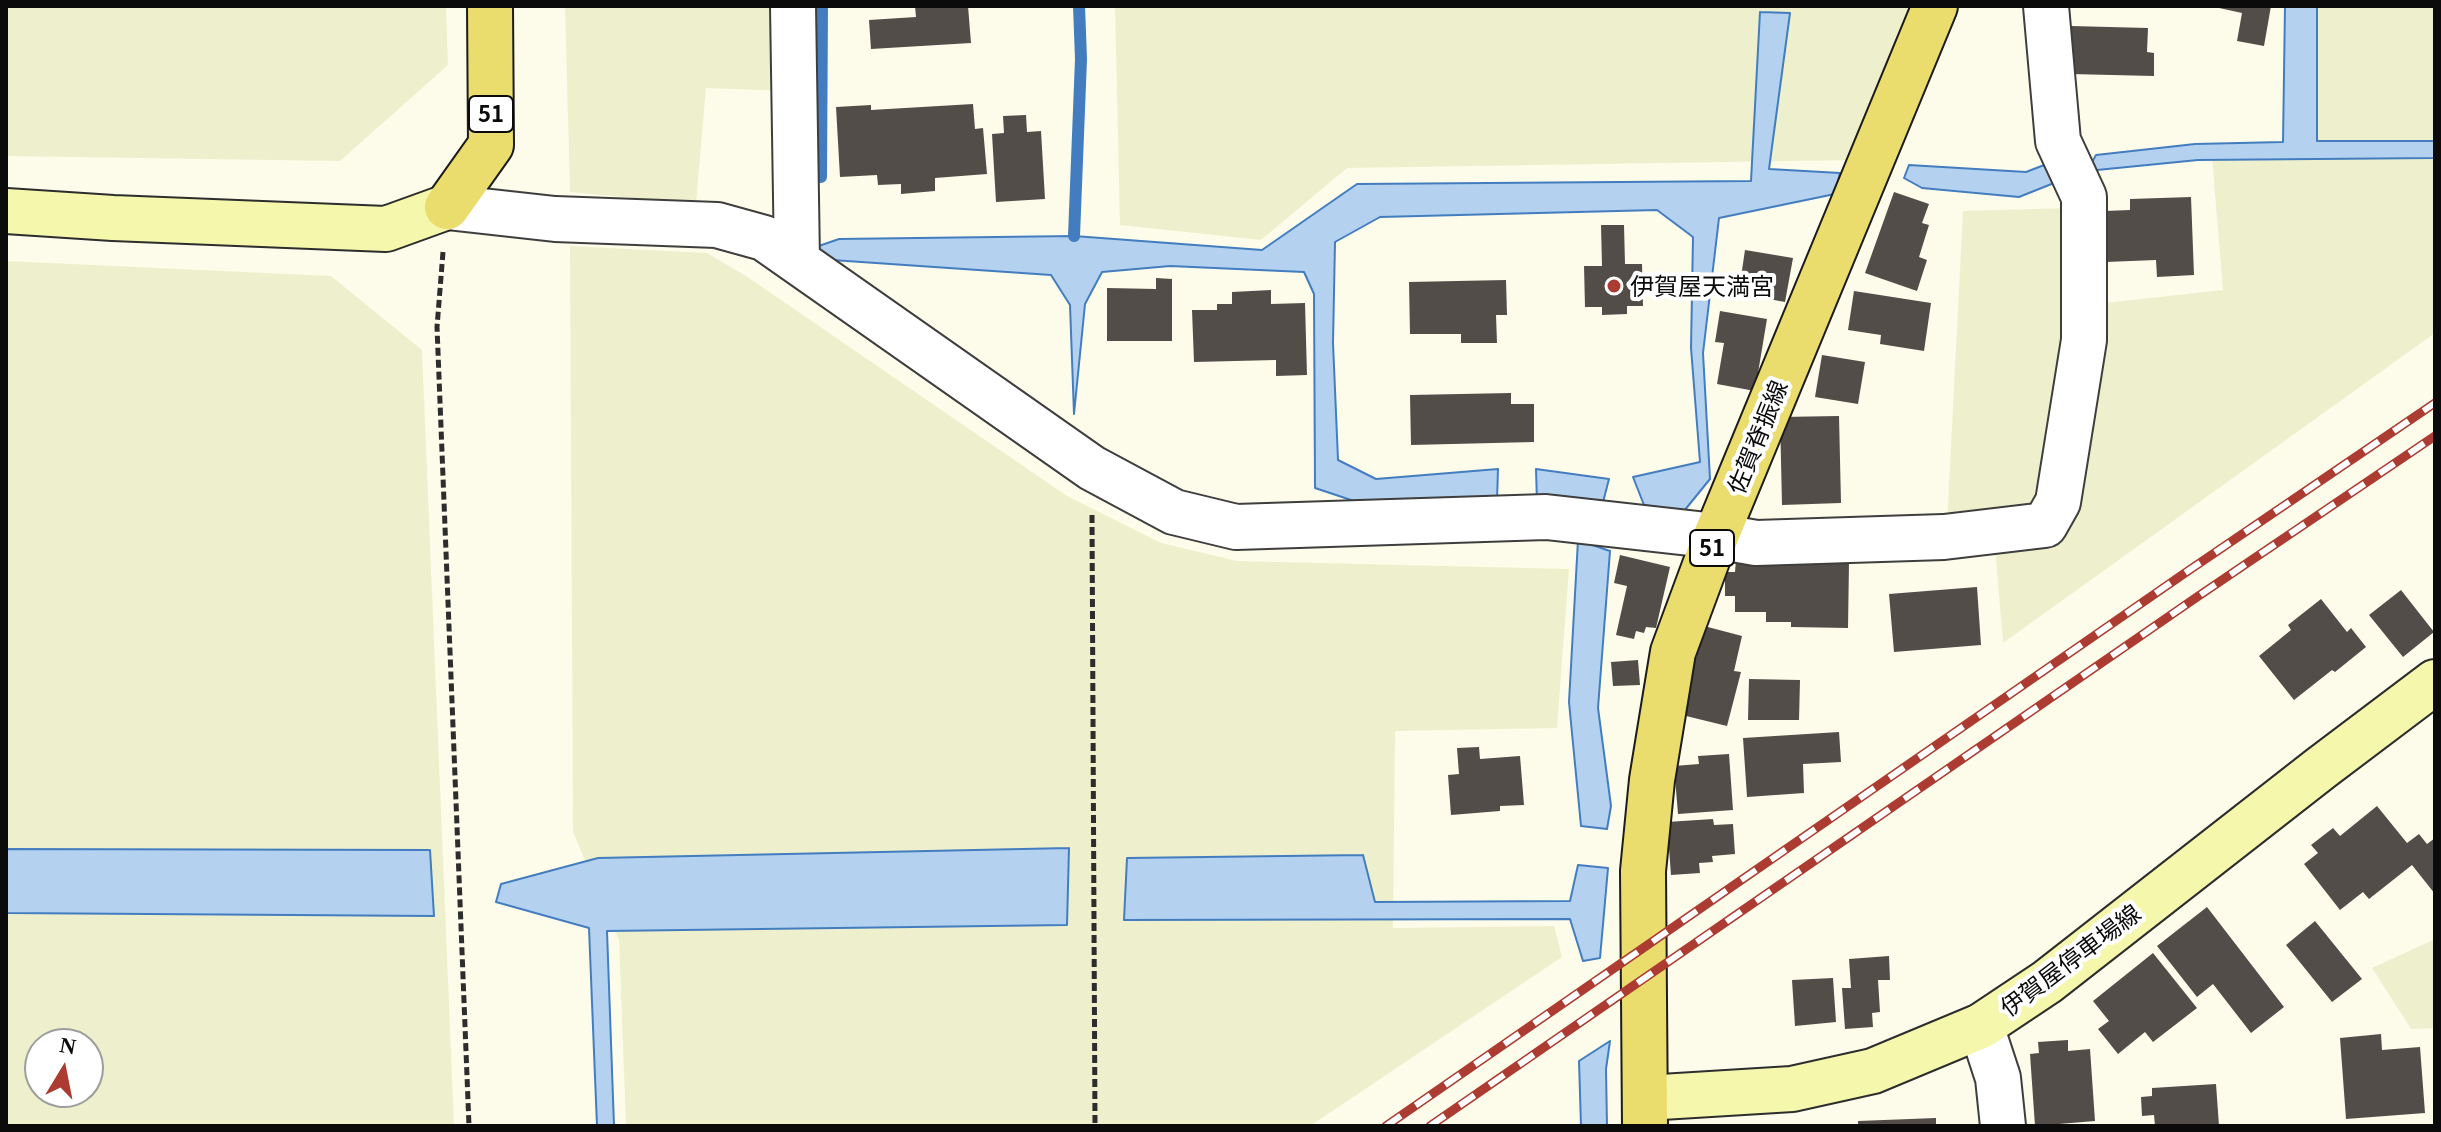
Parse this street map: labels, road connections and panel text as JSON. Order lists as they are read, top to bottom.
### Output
{
  "streets": {
    "main road": ["51", "佐賀脊振線", "伊賀屋停車場線"]
  },
  "crossings": [
    ["佐賀脊振線", "伊賀屋停車場線"]
  ],
  "places": ["伊賀屋天満宮"],
  "north": "top"
}
